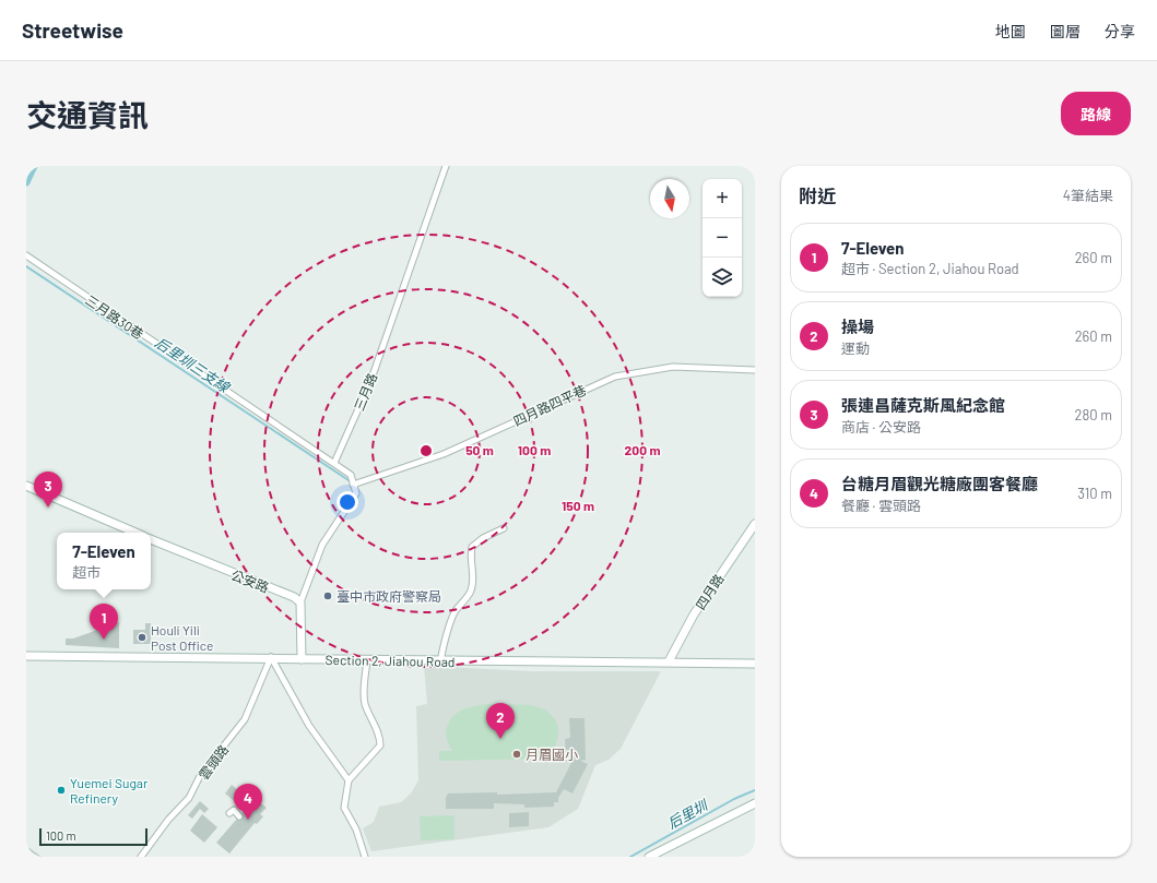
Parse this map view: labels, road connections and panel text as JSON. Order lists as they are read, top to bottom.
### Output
{
  "streets": {
    "main road": ["公安路", "四月路", "Section 2, Jiahou Road"],
    "street": [
      "三月路30巷",
      "三月路",
      "四月路四平巷",
      "雲頭路"
    ]
  },
  "crossings": [
    ["三月路30巷", "三月路"],
    ["四月路", "Section 2, Jiahou Road"],
    ["Section 2, Jiahou Road", "雲頭路"]
  ],
  "water": ["后里圳三支線", "后里圳"],
  "places": [
    "臺中市政府警察局",
    "Houli Yili Post Office",
    "月眉國小",
    "Yuemei Sugar Refinery"
  ],
  "scale_bar": "100 m",
  "north": "bottom",
  "page": {
    "header": "Streetwise",
    "nav": ["地圖", "圖層", "分享"],
    "title": "交通資訊",
    "buttons": "路線",
    "heading": ["附近", "4筆結果"],
    "map_buttons": ["+", "−"],
    "list": [
      {
        "mark": "1",
        "name": "7-Eleven",
        "note": "超市 · Section 2, Jiahou Road",
        "value": "260 m"
      },
      {
        "mark": "2",
        "name": "操場",
        "note": "運動",
        "value": "260 m"
      },
      {
        "mark": "3",
        "name": "張連昌薩克斯風紀念館",
        "note": "商店 · 公安路",
        "value": "280 m"
      },
      {
        "mark": "4",
        "name": "台糖月眉觀光糖廠團客餐廳",
        "note": "餐廳 · 雲頭路",
        "value": "310 m"
      }
    ],
    "pins": [
      "3",
      "1",
      "2",
      "4"
    ],
    "popup": ["7-Eleven", "超市"],
    "scale": "100 m"
  },
  "rings": [
    "50 m",
    "100 m",
    "200 m",
    "150 m"
  ]
}
